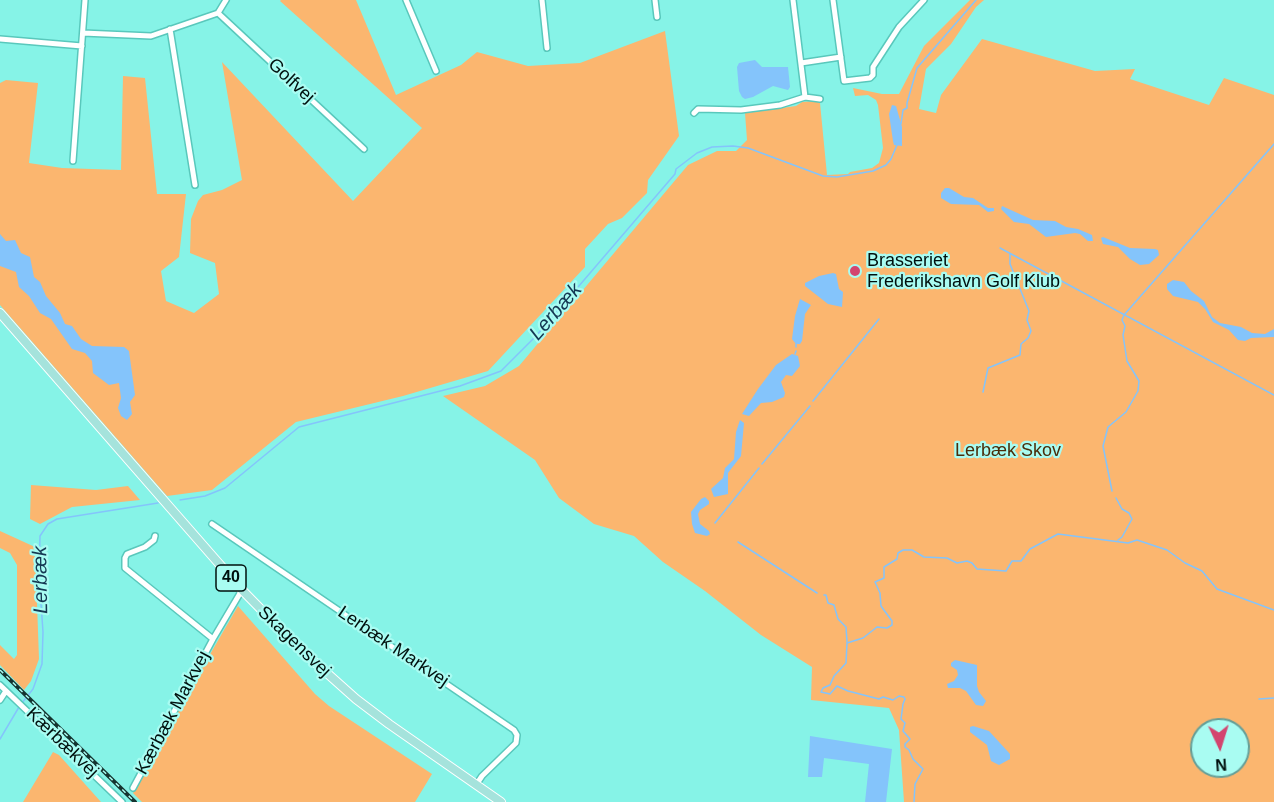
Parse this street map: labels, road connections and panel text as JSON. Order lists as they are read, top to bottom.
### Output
{
  "streets": {
    "main road": ["40", "Skagensvej"],
    "street": [
      "Golfvej",
      "Lerbæk Markvej",
      "Kærbæk Markvej",
      "Kærbækvej"
    ]
  },
  "crossings": [
    ["Skagensvej", "Lerbæk Markvej"],
    ["Skagensvej", "Kærbæk Markvej"]
  ],
  "water": ["Lerbæk"],
  "parks": ["Lerbæk Skov"],
  "places": ["Brasseriet Frederikshavn Golf Klub"],
  "north": "bottom"
}
